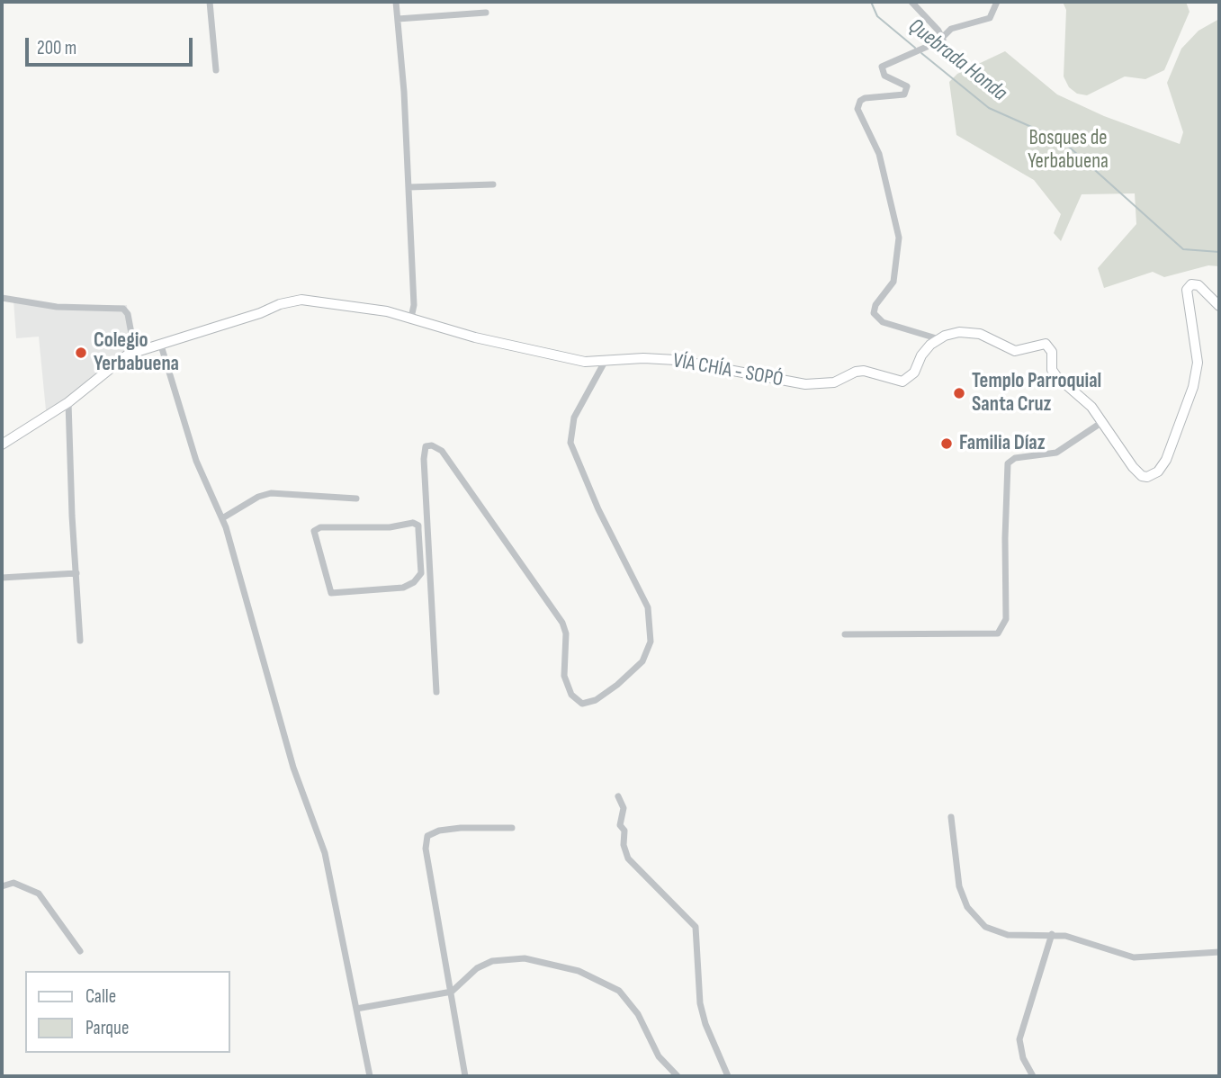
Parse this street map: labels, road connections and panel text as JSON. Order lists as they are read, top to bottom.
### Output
{
  "streets": {
    "street": ["VÍA CHÍA - SOPÓ"]
  },
  "water": ["Quebrada Honda"],
  "parks": ["Bosques de Yerbabuena"],
  "places": ["Colegio Yerbabuena", "Templo Parroquial Santa Cruz", "Familia Díaz"],
  "legend": ["Calle", "Parque"],
  "scale_bar": "200 m"
}
